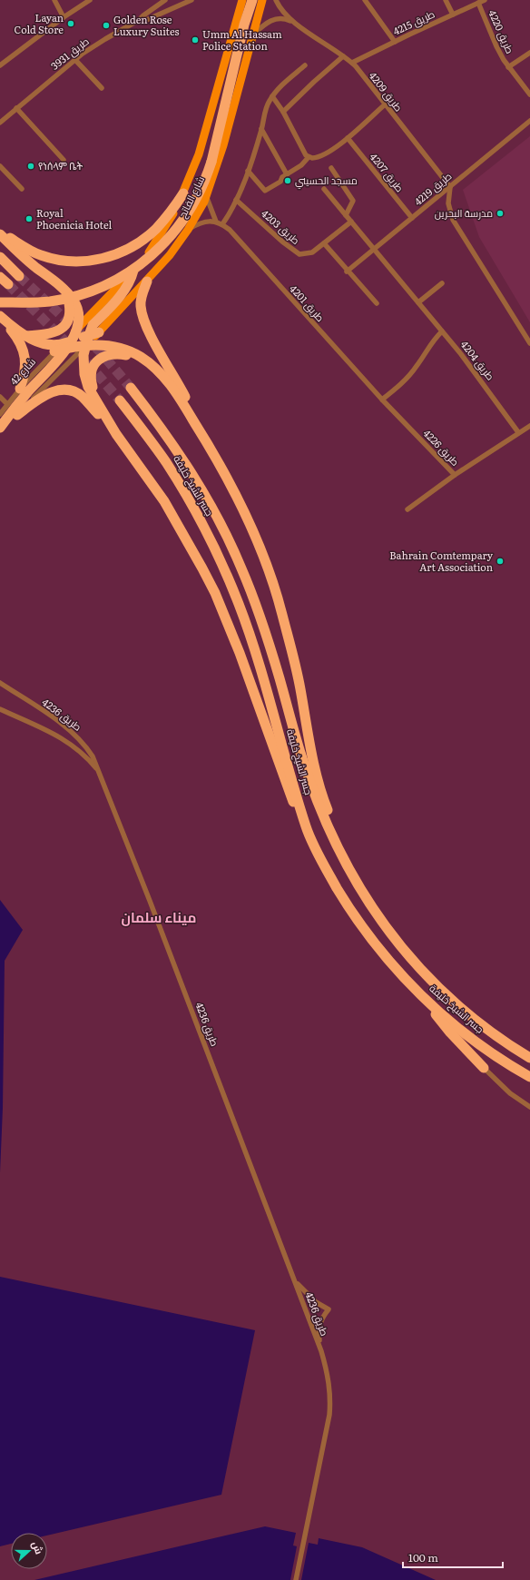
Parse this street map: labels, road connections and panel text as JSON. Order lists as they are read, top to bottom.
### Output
{
  "streets": {
    "highway": ["جسر الشيخ خليفة"],
    "main road": ["شارع الفاتح"],
    "street": [
      "طريق 4215",
      "طريق 4220",
      "طريق 3931",
      "طريق 4209",
      "طريق 4207",
      "طريق 4219",
      "طريق 4203",
      "طريق 4201",
      "طريق 4204",
      "شارع 42",
      "طريق 4226",
      "طريق 4236"
    ]
  },
  "crossings": [
    ["طريق 4215", "طريق 4220"],
    ["طريق 4215", "طريق 4209"],
    ["طريق 4209", "طريق 4219"],
    ["طريق 4209", "شارع الفاتح"],
    ["طريق 4207", "طريق 4219"],
    ["طريق 4219", "طريق 4204"],
    ["طريق 4203", "طريق 4204"],
    ["طريق 4201", "طريق 4226"],
    ["طريق 4204", "طريق 4226"]
  ],
  "districts": ["ميناء سلمان"],
  "places": [
    "Layan Cold Store",
    "Golden Rose Luxury Suites",
    "Umm Al Hassam Police Station",
    "የነሰላም ቤት",
    "مسجد الحسيني",
    "مدرسة البحرين",
    "Royal Phoenicia Hotel",
    "Bahrain Comtempary Art Association"
  ],
  "scale_bar": "100 m",
  "north": "right"
}
